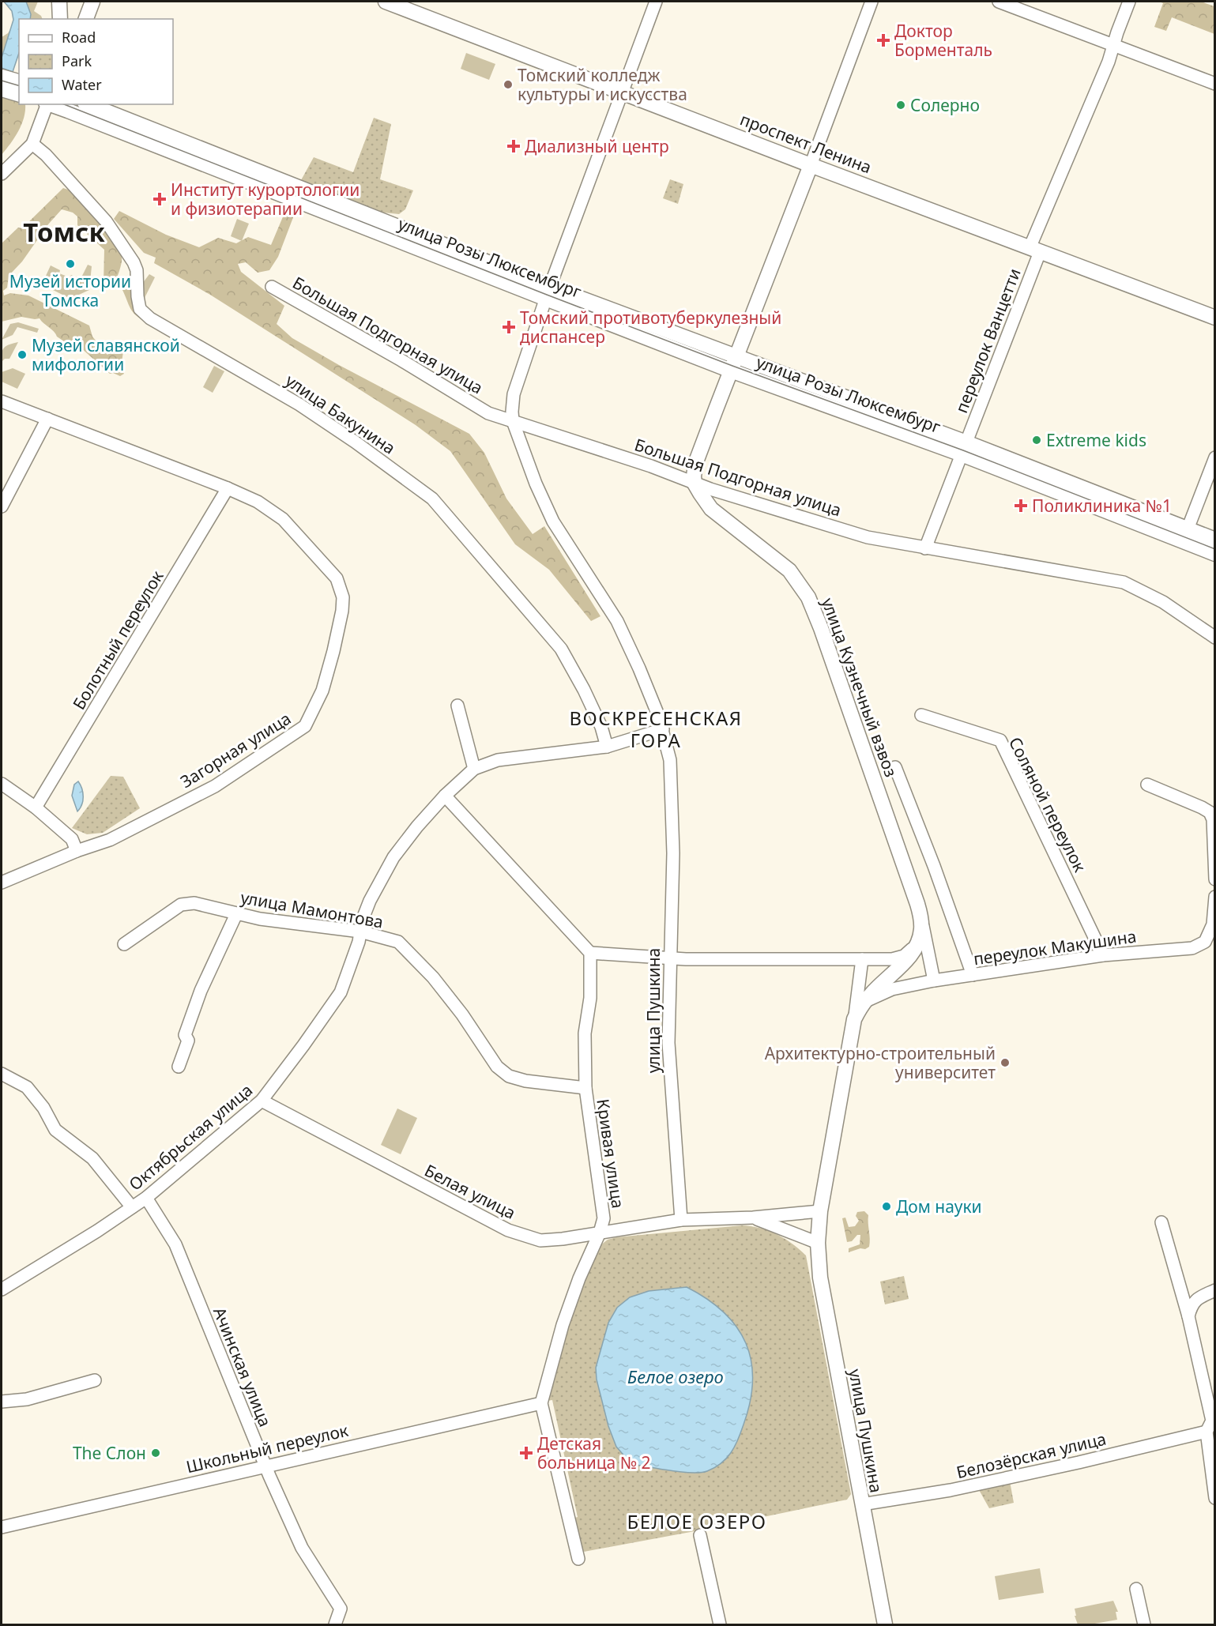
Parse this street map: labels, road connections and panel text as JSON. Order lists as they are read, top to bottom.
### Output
{
  "streets": {
    "main road": [
      "проспект Ленина",
      "улица Розы Люксембург",
      "улица Кузнечный взвоз",
      "улица Пушкина"
    ],
    "street": [
      "Большая Подгорная улица",
      "переулок Ванцетти",
      "улица Бакунина",
      "Болотный переулок",
      "Загорная улица",
      "Соляной переулок",
      "улица Мамонтова",
      "переулок Макушина",
      "Октябрьская улица",
      "Кривая улица",
      "Белая улица",
      "Ачинская улица",
      "Школьный переулок",
      "Белозёрская улица"
    ]
  },
  "crossings": [
    ["проспект Ленина", "переулок Ванцетти"],
    ["улица Розы Люксембург", "переулок Ванцетти"],
    ["Большая Подгорная улица", "переулок Ванцетти"],
    ["Большая Подгорная улица", "улица Кузнечный взвоз"],
    ["Большая Подгорная улица", "улица Пушкина"],
    ["улица Бакунина", "Октябрьская улица"],
    ["Болотный переулок", "Загорная улица"],
    ["Соляной переулок", "переулок Макушина"],
    ["улица Мамонтова", "Октябрьская улица"],
    ["улица Мамонтова", "Кривая улица"],
    ["улица Пушкина", "Октябрьская улица"],
    ["улица Пушкина", "Белая улица"],
    ["улица Пушкина", "Белозёрская улица"],
    ["Октябрьская улица", "Белая улица"],
    ["Октябрьская улица", "Ачинская улица"],
    ["Кривая улица", "Белая улица"],
    ["Кривая улица", "Школьный переулок"],
    ["Ачинская улица", "Школьный переулок"]
  ],
  "districts": ["Томск", "ВОСКРЕСЕНСКАЯ ГОРА", "БЕЛОЕ ОЗЕРО"],
  "water": ["Белое озеро"],
  "places": {
    "health": [
      "Доктор Борменталь",
      "Диализный центр",
      "Институт курортологии и физиотерапии",
      "Томский противотуберкулезный диспансер",
      "Поликлиника №1",
      "Детская больница № 2"
    ],
    "other": [
      "Томский колледж культуры и искусства",
      "Солерно",
      "Музей истории Томска",
      "Музей славянской мифологии",
      "Extreme kids",
      "Архитектурно-строительный университет",
      "Дом науки",
      "The Слон"
    ]
  },
  "legend": ["Road", "Park", "Water"]
}
